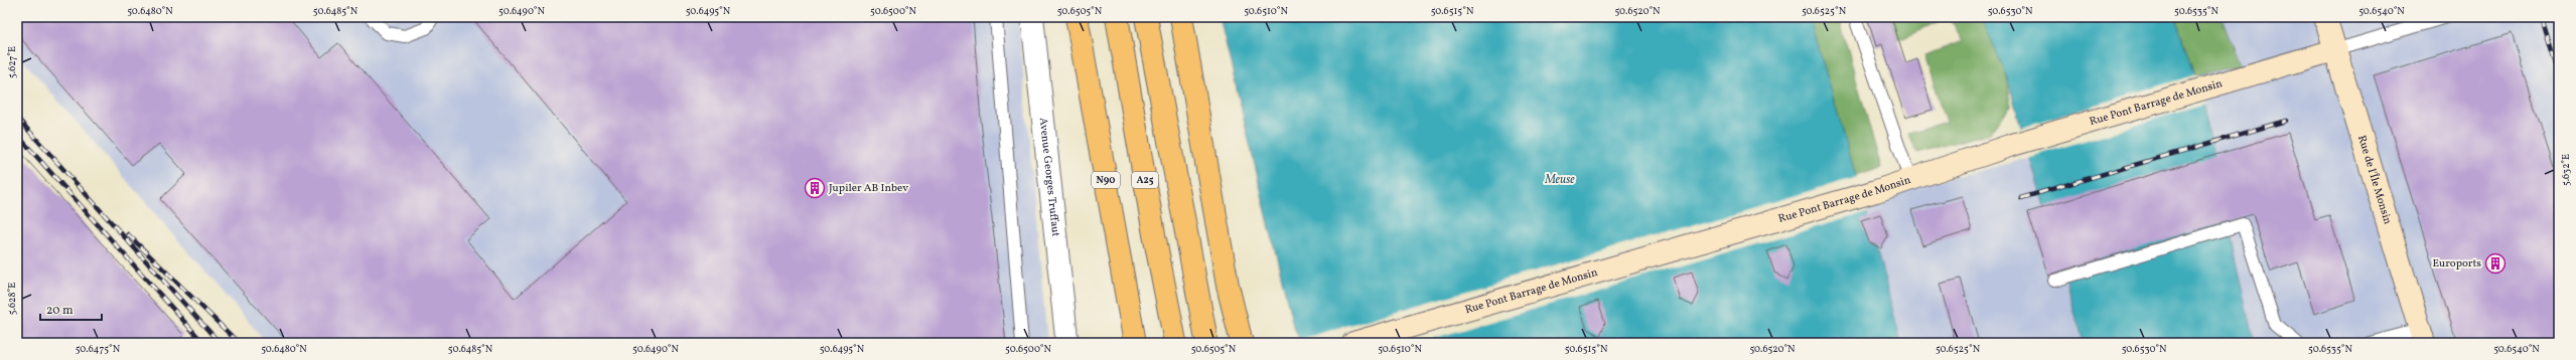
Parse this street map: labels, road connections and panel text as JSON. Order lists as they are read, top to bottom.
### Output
{
  "streets": {
    "main road": ["N90", "A25"],
    "street": ["Rue Pont Barrage de Monsin", "Avenue Georges Truffaut", "Rue de l'Île Monsin"]
  },
  "crossings": [
    ["Rue Pont Barrage de Monsin", "Rue de l'Île Monsin"]
  ],
  "water": ["Meuse"],
  "places": {
    "building": ["Jupiler AB Inbev", "Euroports"]
  },
  "scale_bar": "20 m",
  "coordinates": [
    "50.6480°N",
    "50.6485°N",
    "50.6490°N",
    "50.6495°N",
    "50.6500°N",
    "50.6505°N",
    "50.6510°N",
    "50.6515°N",
    "50.6520°N",
    "50.6525°N",
    "50.6530°N",
    "50.6535°N",
    "50.6540°N",
    "5.627°E",
    "5.632°E",
    "5.628°E",
    "50.6475°N"
  ]
}
